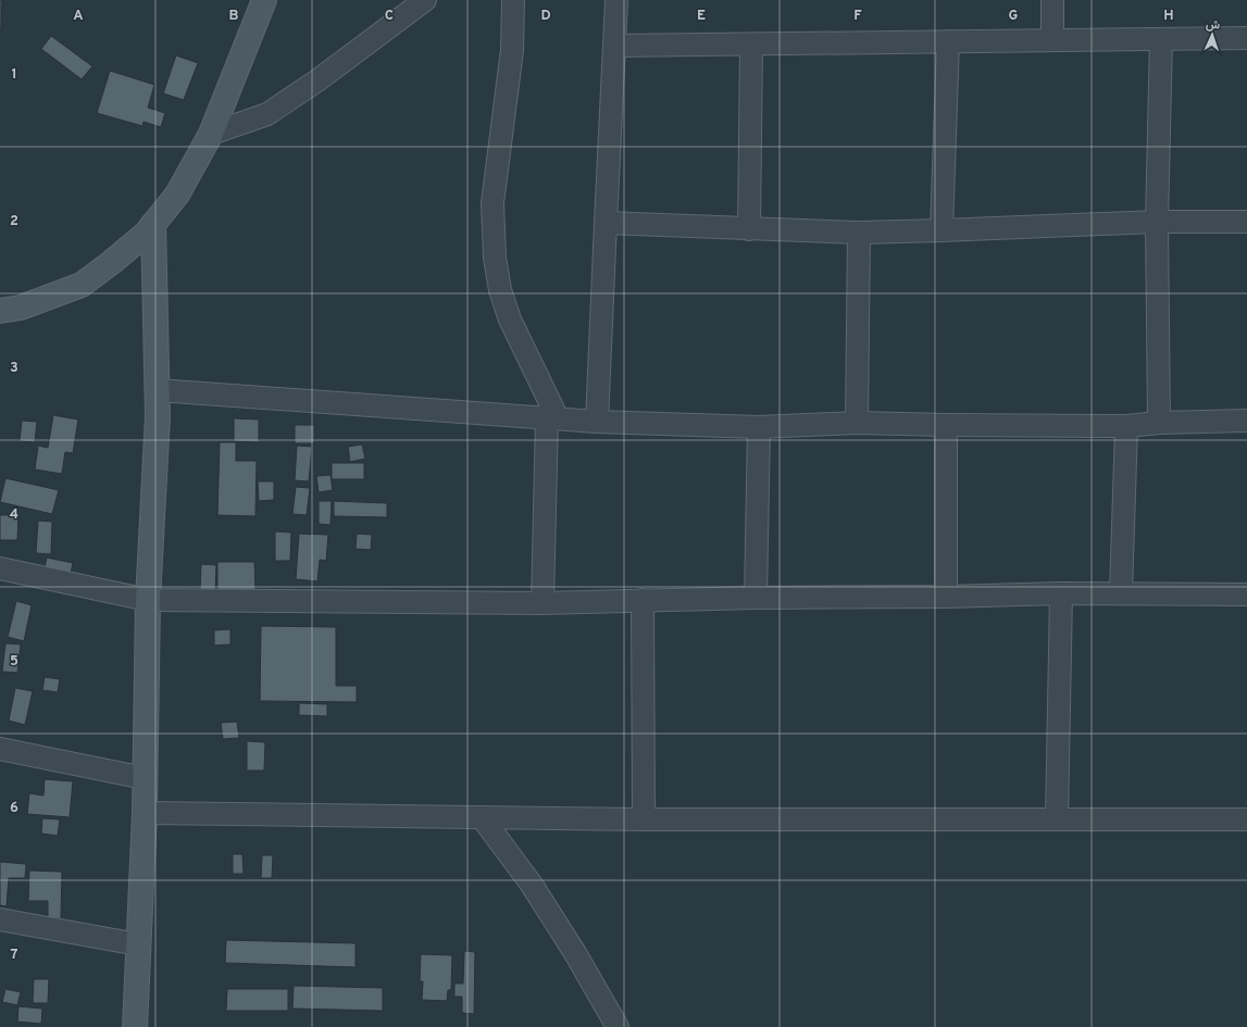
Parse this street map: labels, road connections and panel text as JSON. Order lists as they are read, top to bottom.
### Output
{
  "north": "top",
  "grid": {
    "columns": [
      "A",
      "B",
      "C",
      "D",
      "E",
      "F",
      "G",
      "H"
    ],
    "rows": [
      "1",
      "2",
      "3",
      "4",
      "5",
      "6",
      "7"
    ]
  }
}
